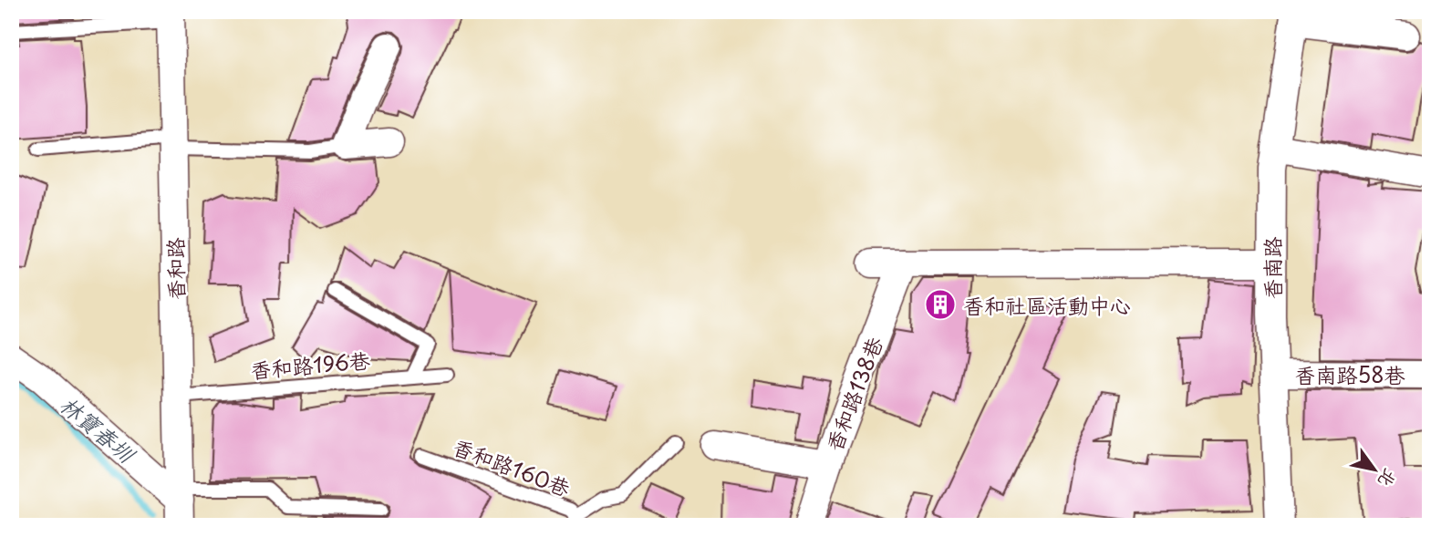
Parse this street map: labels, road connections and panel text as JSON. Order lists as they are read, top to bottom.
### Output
{
  "streets": {
    "street": [
      "香南路",
      "香和路",
      "香南路58巷",
      "香和路138巷"
    ],
    "lane": ["香和路196巷", "香和路160巷"]
  },
  "crossings": [
    ["香南路", "香南路58巷"],
    ["香和路", "香和路196巷"]
  ],
  "water": ["林寶春圳"],
  "places": {
    "building": ["香和社區活動中心"]
  },
  "north": "bottom right"
}
